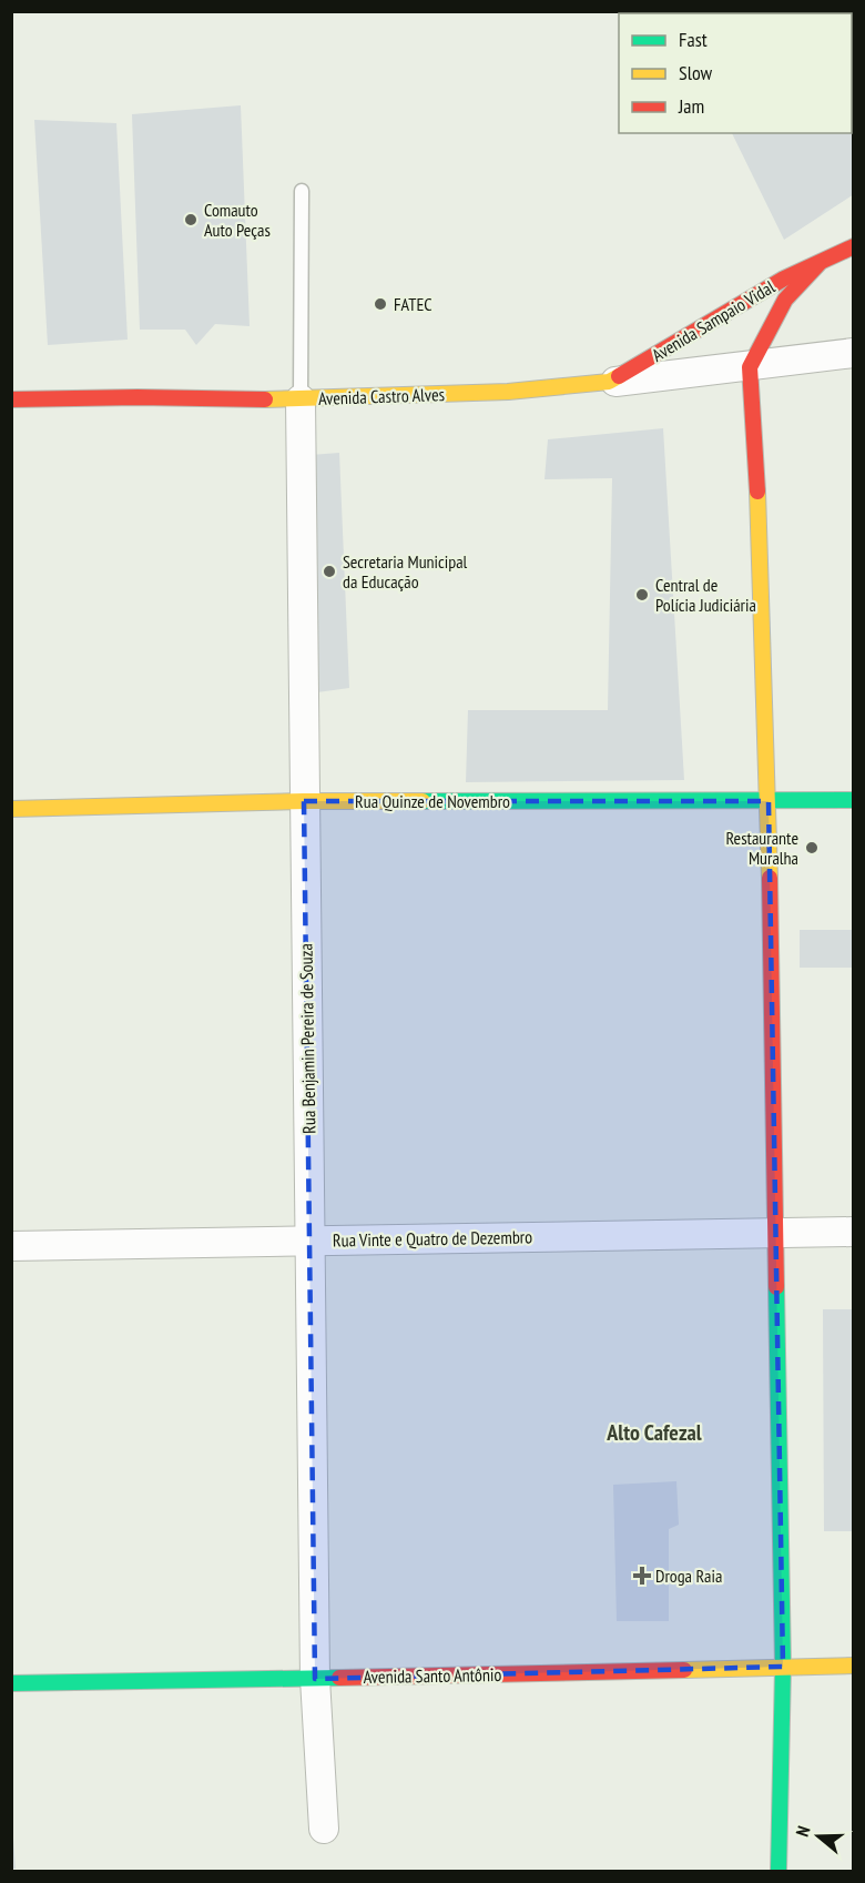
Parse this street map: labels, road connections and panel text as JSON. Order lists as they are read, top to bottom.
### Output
{
  "streets": {
    "main road": [
      "Avenida Sampaio Vidal",
      "Avenida Castro Alves",
      "Rua Quinze de Novembro",
      "Avenida Santo Antônio"
    ],
    "street": ["Rua Benjamin Pereira de Souza", "Rua Vinte e Quatro de Dezembro"]
  },
  "crossings": [
    ["Avenida Sampaio Vidal", "Avenida Castro Alves"],
    ["Avenida Castro Alves", "Rua Benjamin Pereira de Souza"],
    ["Rua Quinze de Novembro", "Rua Benjamin Pereira de Souza"],
    ["Rua Benjamin Pereira de Souza", "Rua Vinte e Quatro de Dezembro"],
    ["Rua Benjamin Pereira de Souza", "Avenida Santo Antônio"]
  ],
  "districts": ["Alto Cafezal"],
  "places": {
    "other": [
      "Comauto Auto Peças",
      "FATEC",
      "Secretaria Municipal da Educação",
      "Central de Polícia Judiciária",
      "Restaurante Muralha"
    ],
    "health": ["Droga Raia"]
  },
  "legend": ["Fast", "Slow", "Jam"],
  "north": "left"
}
